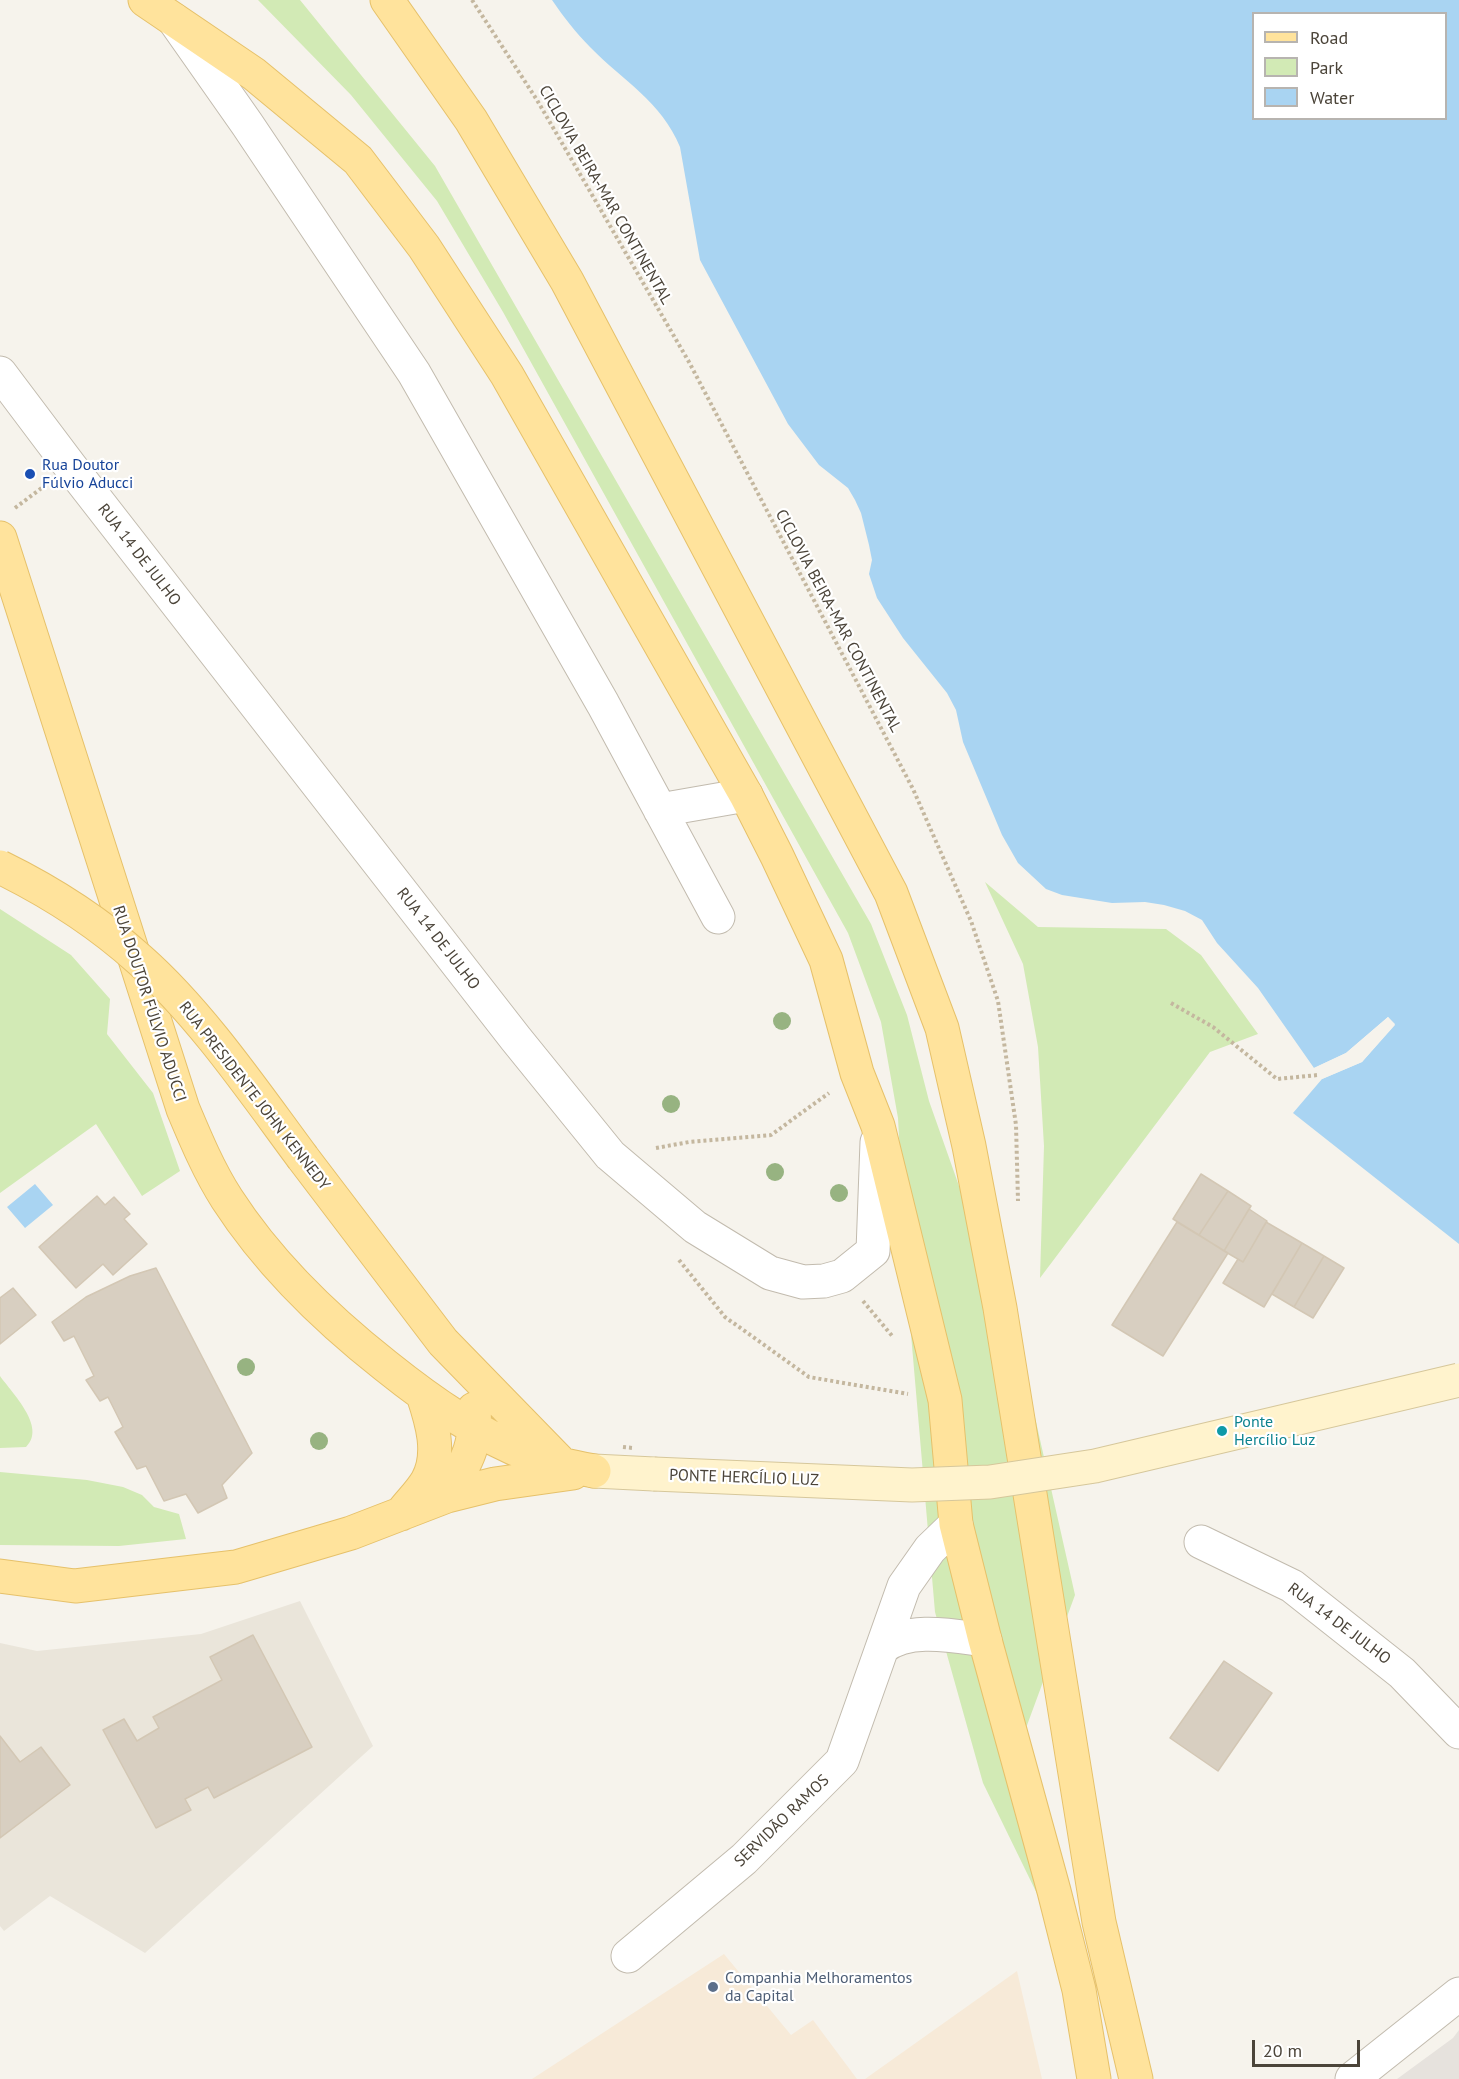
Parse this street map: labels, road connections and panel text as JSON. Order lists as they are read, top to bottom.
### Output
{
  "streets": {
    "main road": ["RUA DOUTOR FÚLVIO ADUCCI", "RUA PRESIDENTE JOHN KENNEDY", "PONTE HERCÍLIO LUZ"],
    "street": ["RUA 14 DE JULHO", "SERVIDÃO RAMOS"],
    "path": ["CICLOVIA BEIRA-MAR CONTINENTAL"]
  },
  "crossings": [
    ["RUA DOUTOR FÚLVIO ADUCCI", "RUA PRESIDENTE JOHN KENNEDY"],
    ["RUA DOUTOR FÚLVIO ADUCCI", "PONTE HERCÍLIO LUZ"],
    ["RUA PRESIDENTE JOHN KENNEDY", "PONTE HERCÍLIO LUZ"]
  ],
  "places": ["Rua Doutor Fúlvio Aducci", "Ponte Hercílio Luz", "Companhia Melhoramentos da Capital"],
  "legend": ["Road", "Park", "Water"],
  "scale_bar": "20 m"
}
